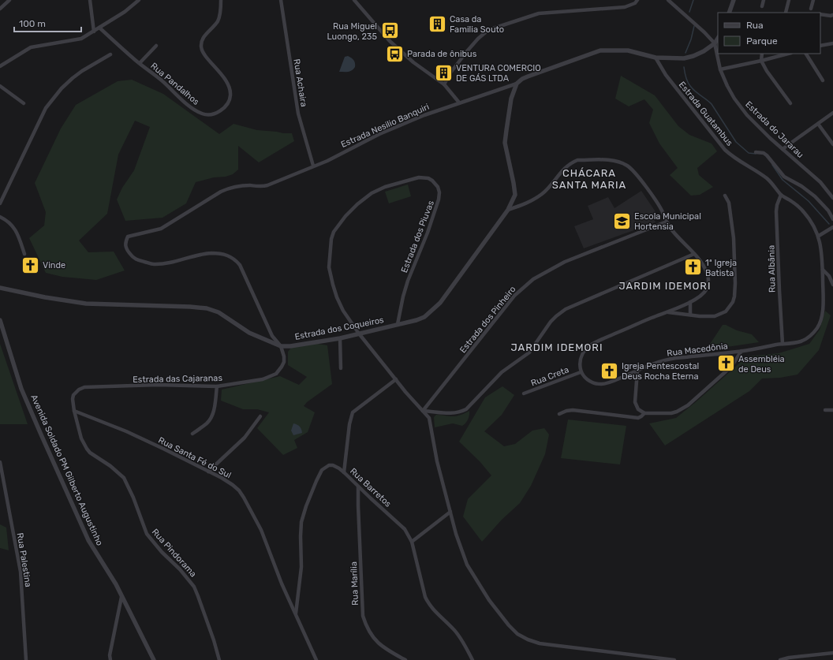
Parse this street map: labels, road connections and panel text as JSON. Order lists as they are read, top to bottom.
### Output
{
  "streets": {
    "street": [
      "Rua Achaira",
      "Rua Pandalhos",
      "Estrada Guatambus",
      "Estrada Nesilio Banquiri",
      "Estrada do Jararau",
      "Estrada dos Piuvas",
      "Rua Albânia",
      "Estrada dos Pinheiro",
      "Estrada dos Coqueiros",
      "Rua Macedônia",
      "Rua Creta",
      "Estrada das Cajaranas",
      "Rua Santa Fé do Sul",
      "Avenida Soldado PM Gilberto Augustinho",
      "Rua Barretos",
      "Rua Pindorama",
      "Rua Palestina",
      "Rua Marília"
    ]
  },
  "crossings": [
    ["Rua Achaira", "Estrada Nesilio Banquiri"],
    ["Estrada Guatambus", "Estrada Nesilio Banquiri"],
    ["Estrada Guatambus", "Rua Albânia"],
    ["Estrada Guatambus", "Rua Macedônia"],
    ["Estrada Nesilio Banquiri", "Estrada do Jararau"],
    ["Estrada Nesilio Banquiri", "Estrada dos Coqueiros"],
    ["Estrada Nesilio Banquiri", "Estrada das Cajaranas"],
    ["Estrada dos Piuvas", "Estrada dos Pinheiro"],
    ["Estrada dos Piuvas", "Estrada dos Coqueiros"],
    ["Rua Albânia", "Rua Macedônia"],
    ["Estrada dos Coqueiros", "Estrada das Cajaranas"],
    ["Rua Macedônia", "Rua Creta"],
    ["Estrada das Cajaranas", "Rua Pindorama"],
    ["Rua Santa Fé do Sul", "Rua Barretos"],
    ["Rua Santa Fé do Sul", "Rua Pindorama"],
    ["Rua Barretos", "Rua Marília"]
  ],
  "districts": ["CHÁCARA SANTA MARIA", "JARDIM IDEMORI", "JARDIM IDEMORI"],
  "places": {
    "building": ["Casa da Familia Souto", "VENTURA COMERCIO DE GÁS LTDA"],
    "bus stop": ["Rua Miguel Luongo, 235", "Parada de ônibus"],
    "school or university": ["Escola Municipal Hortensia"],
    "church": [
      "Vinde",
      "1ª Igreja Batista",
      "Assembléia de Deus",
      "Igreja Pentescostal Deus Rocha Eterna"
    ]
  },
  "legend": ["Rua", "Parque"],
  "scale_bar": "100 m"
}
